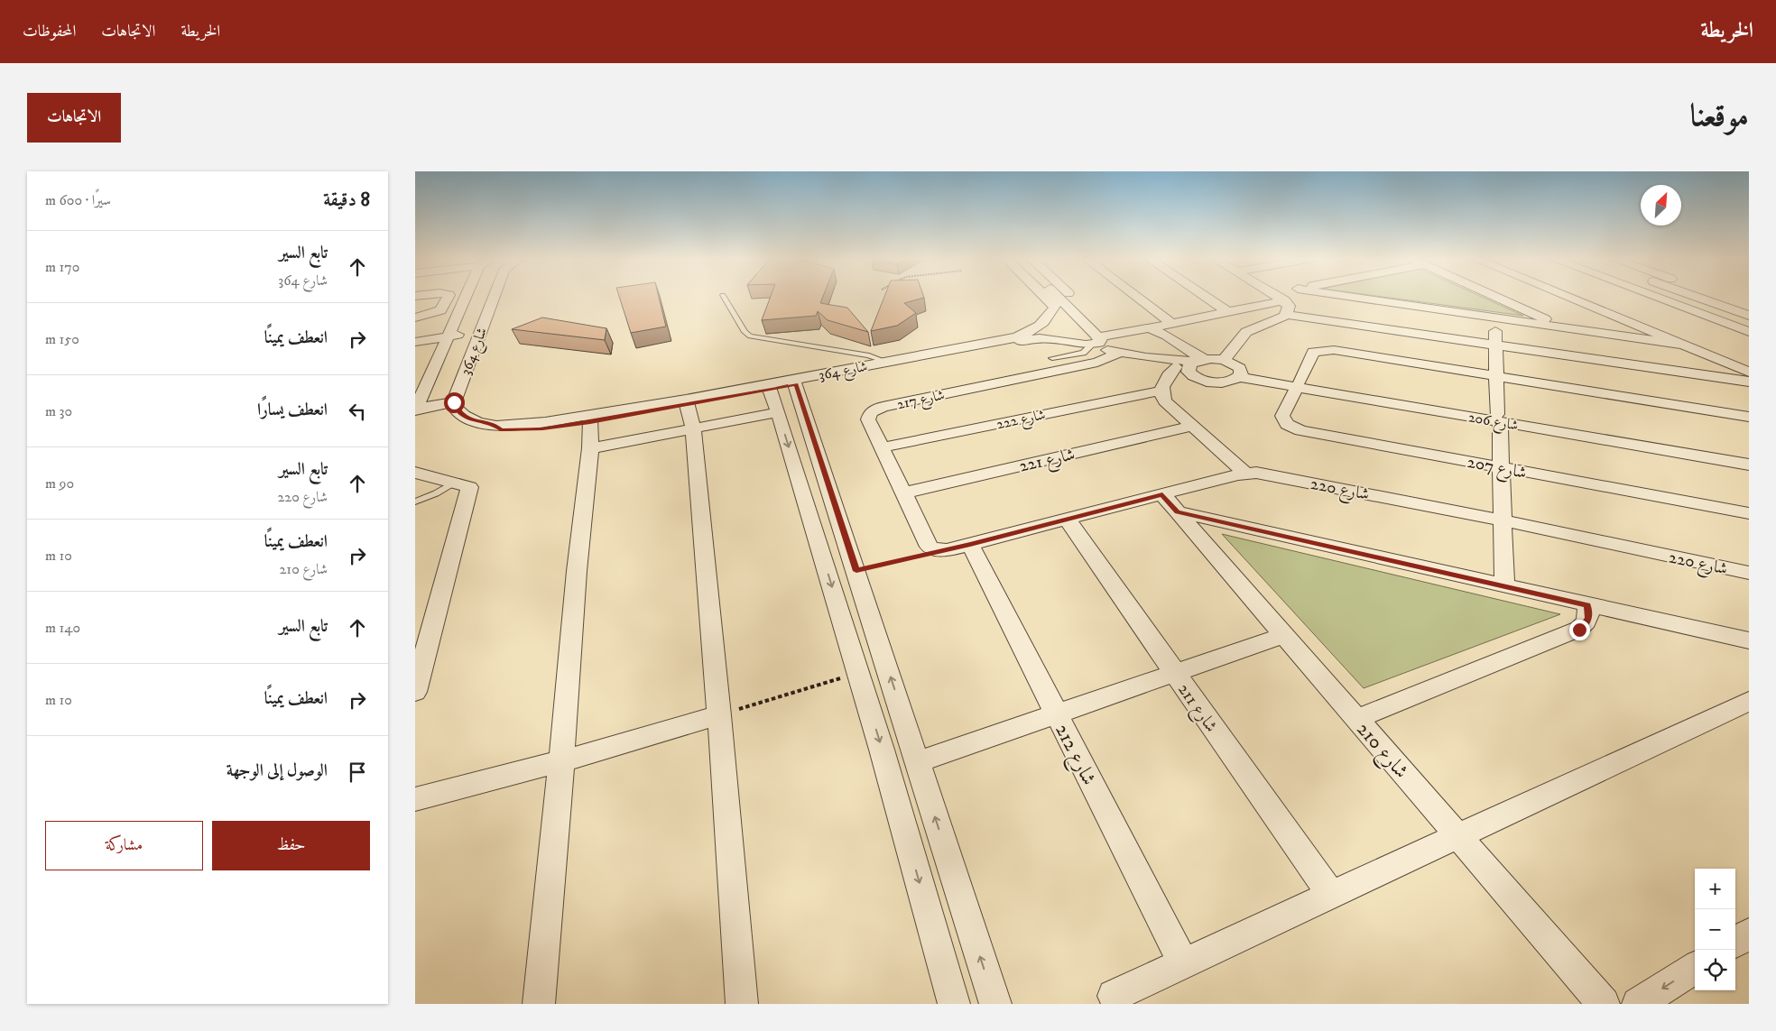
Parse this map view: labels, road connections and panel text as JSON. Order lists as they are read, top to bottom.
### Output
{
  "streets": {
    "street": [
      "شارع 364",
      "شارع 217",
      "شارع 222",
      "شارع 206",
      "شارع 221",
      "شارع 207",
      "شارع 220",
      "شارع 211",
      "شارع 210",
      "شارع 212"
    ]
  },
  "crossings": [
    ["شارع 217", "شارع 222"],
    ["شارع 217", "شارع 221"],
    ["شارع 217", "شارع 220"],
    ["شارع 206", "شارع 207"],
    ["شارع 220", "شارع 211"],
    ["شارع 220", "شارع 210"],
    ["شارع 220", "شارع 212"]
  ],
  "north": "top right",
  "page": {
    "header": "الخريطة",
    "nav": ["الخريطة", "الاتجاهات", "المحفوظات"],
    "title": "موقعنا",
    "buttons": [
      "الاتجاهات",
      ["حفظ", "مشاركة"]
    ],
    "heading": ["8 دقيقة", "سيرًا · 600 m"],
    "list": [
      ["تابع السير", "شارع 364", "170 m"],
      ["انعطف يمينًا", "150 m"],
      ["انعطف يسارًا", "30 m"],
      ["تابع السير", "شارع 220", "90 m"],
      ["انعطف يمينًا", "شارع 210", "10 m"],
      ["تابع السير", "140 m"],
      ["انعطف يمينًا", "10 m"],
      "الوصول إلى الوجهة"
    ],
    "map_buttons": ["+", "−"]
  }
}
